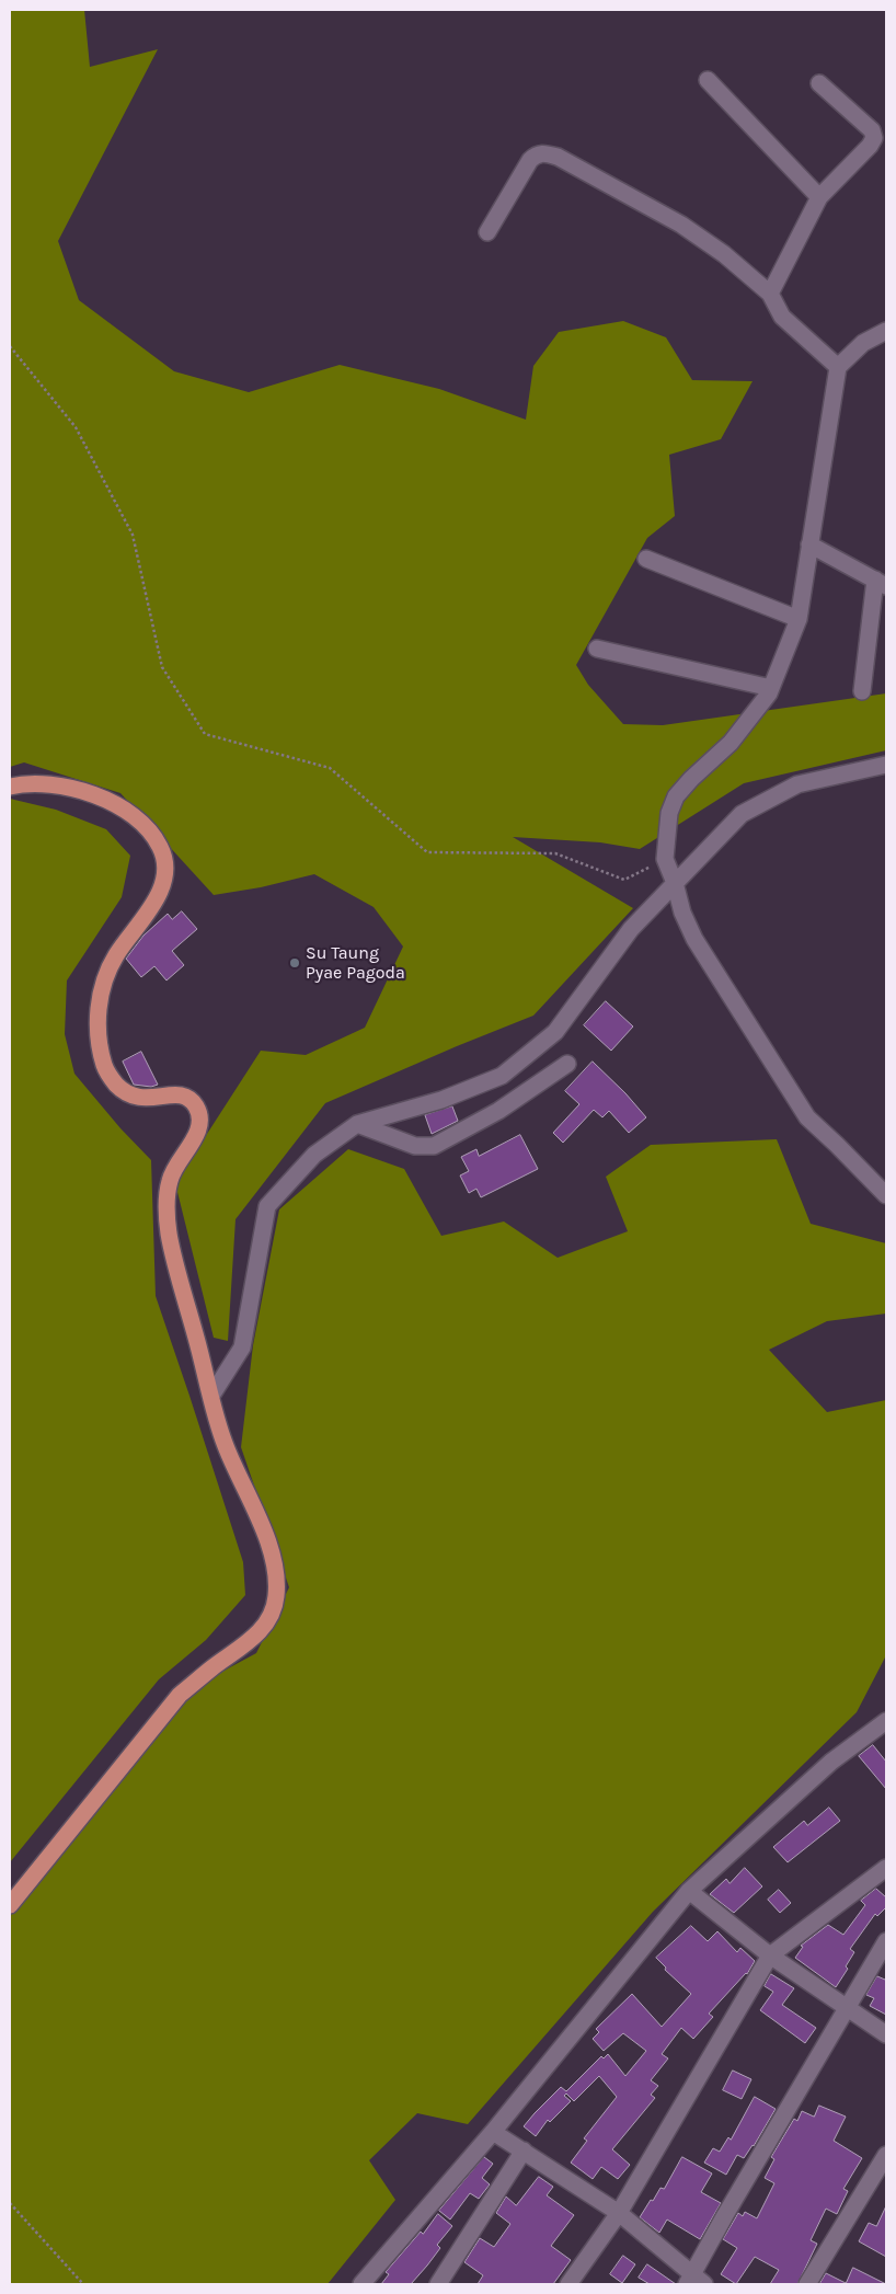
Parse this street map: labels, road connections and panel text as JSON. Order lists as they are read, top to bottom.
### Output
{
  "places": ["Su Taung Pyae Pagoda"]
}
